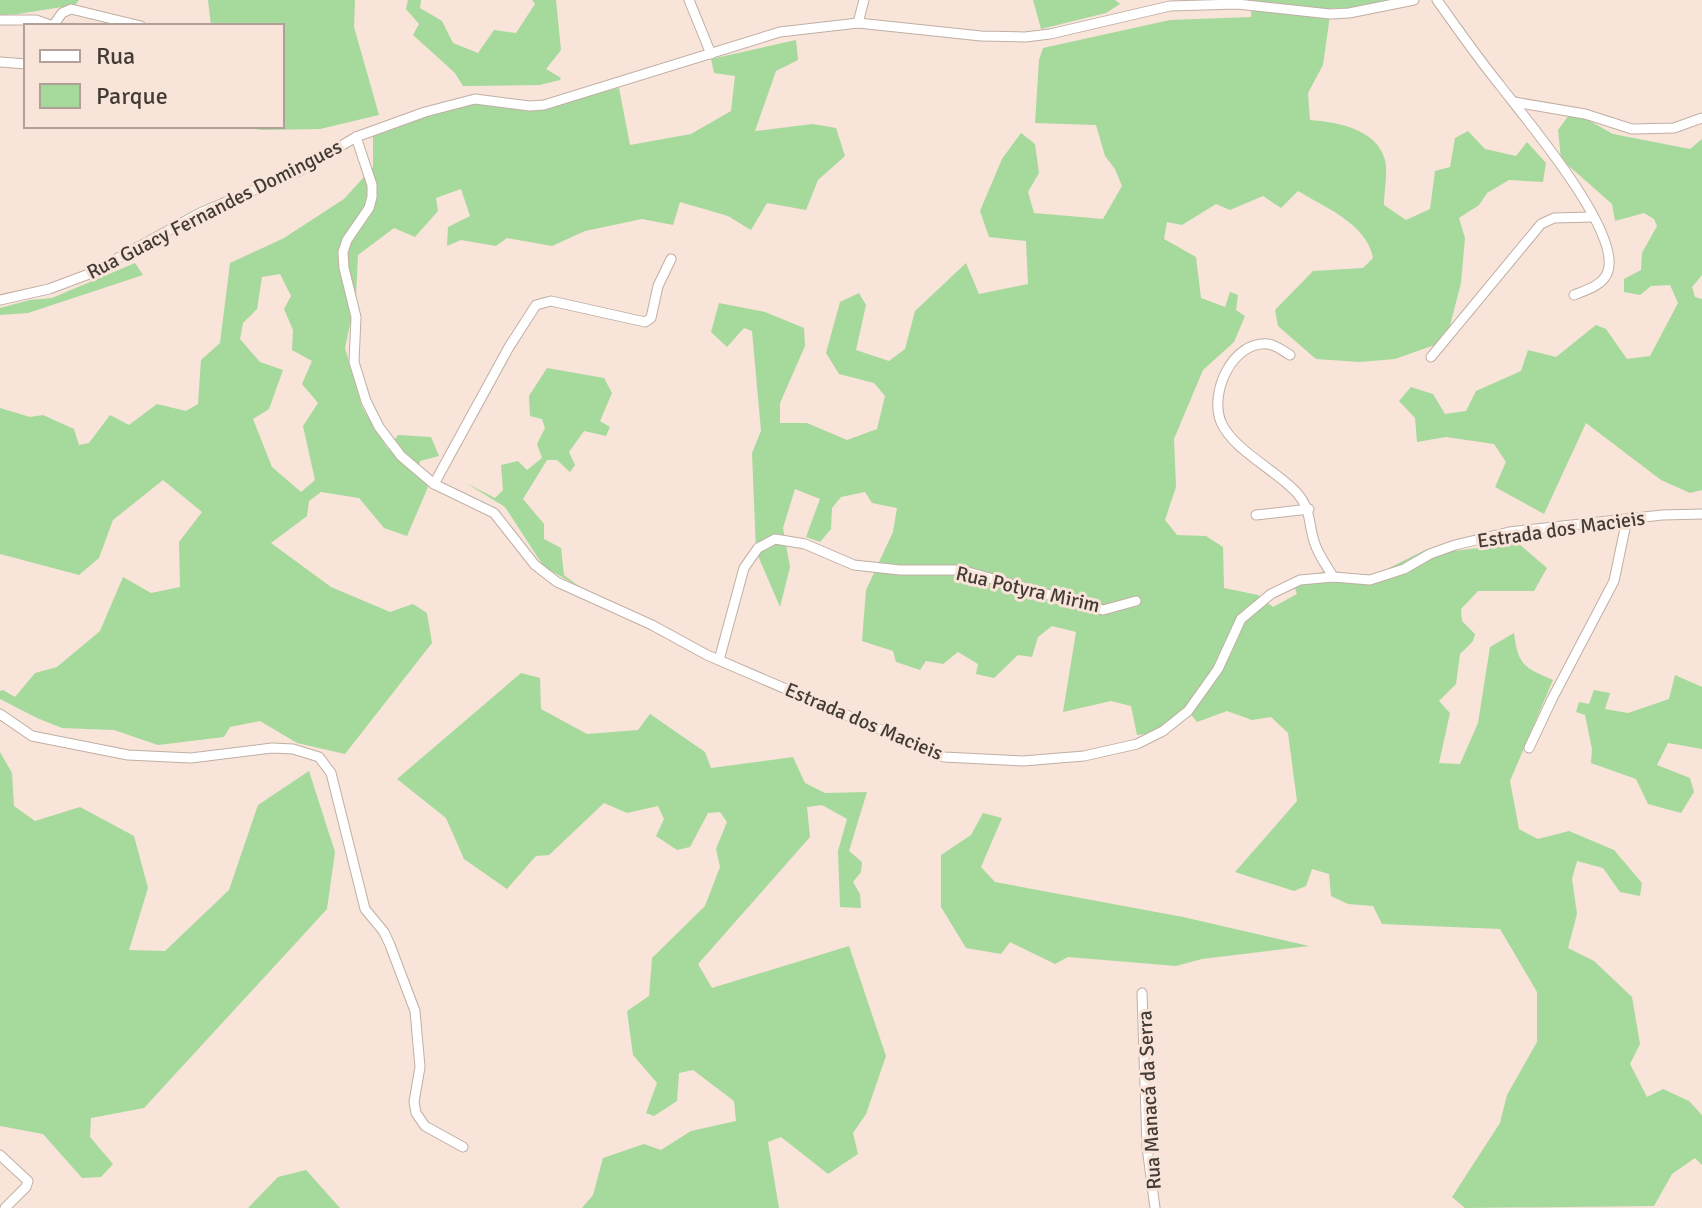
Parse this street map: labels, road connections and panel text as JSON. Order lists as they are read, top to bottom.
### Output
{
  "streets": {
    "street": [
      "Rua Guacy Fernandes Domingues",
      "Estrada dos Macieis",
      "Rua Potyra Mirim",
      "Rua Manacá da Serra"
    ]
  },
  "crossings": [
    ["Rua Guacy Fernandes Domingues", "Estrada dos Macieis"],
    ["Estrada dos Macieis", "Rua Potyra Mirim"]
  ],
  "legend": ["Rua", "Parque"]
}
